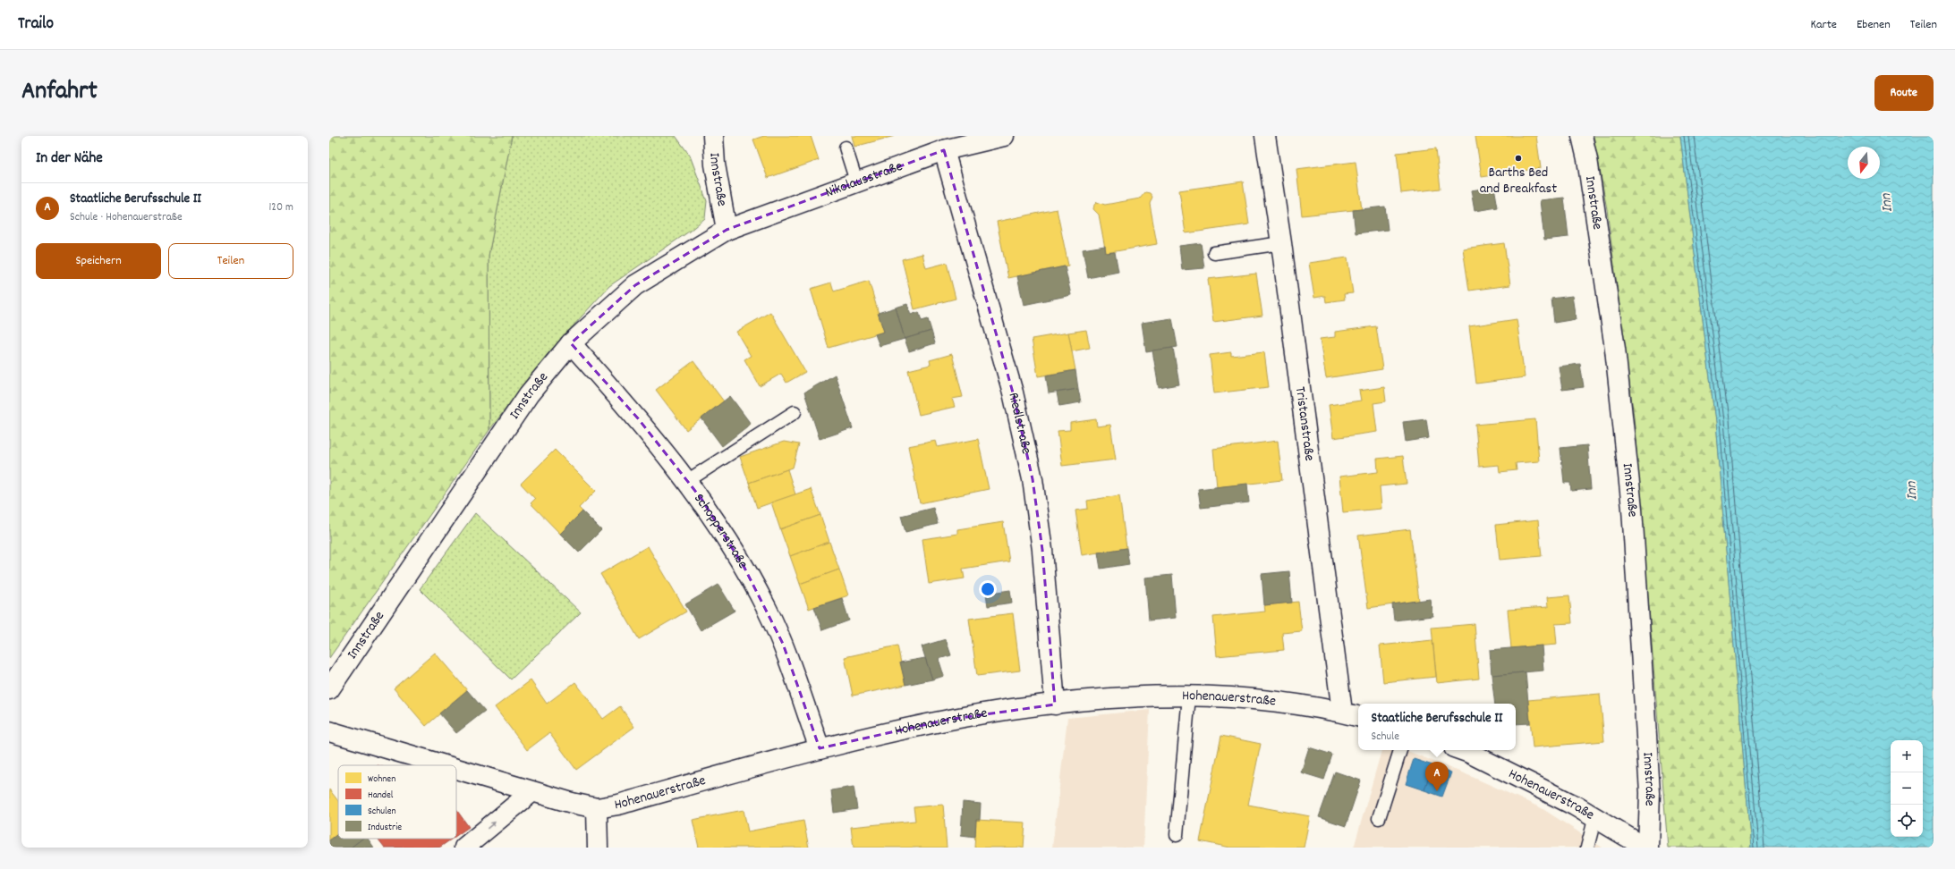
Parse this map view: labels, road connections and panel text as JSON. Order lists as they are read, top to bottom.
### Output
{
  "streets": {
    "street": [
      "Nikolausstraße",
      "Innstraße",
      "Riedlstraße",
      "Tristanstraße",
      "Schopperstraße",
      "Hohenauerstraße"
    ]
  },
  "crossings": [
    ["Nikolausstraße", "Innstraße"],
    ["Nikolausstraße", "Riedlstraße"],
    ["Innstraße", "Schopperstraße"],
    ["Innstraße", "Hohenauerstraße"],
    ["Riedlstraße", "Hohenauerstraße"],
    ["Tristanstraße", "Hohenauerstraße"],
    ["Schopperstraße", "Hohenauerstraße"]
  ],
  "water": ["Inn"],
  "places": ["Barths Bed and Breakfast"],
  "legend": [
    "Wohnen",
    "Handel",
    "Schulen",
    "Industrie"
  ],
  "north": "bottom",
  "page": {
    "header": "Trailo",
    "nav": ["Karte", "Ebenen", "Teilen"],
    "title": "Anfahrt",
    "buttons": [
      "Route",
      ["Speichern", "Teilen"]
    ],
    "heading": "In der Nähe",
    "list": [
      {
        "mark": "A",
        "name": "Staatliche Berufsschule II",
        "note": "Schule · Hohenauerstraße",
        "value": "120 m"
      }
    ],
    "popup": ["Staatliche Berufsschule II", "Schule"],
    "map_buttons": ["+", "−"],
    "pins": "A"
  }
}
